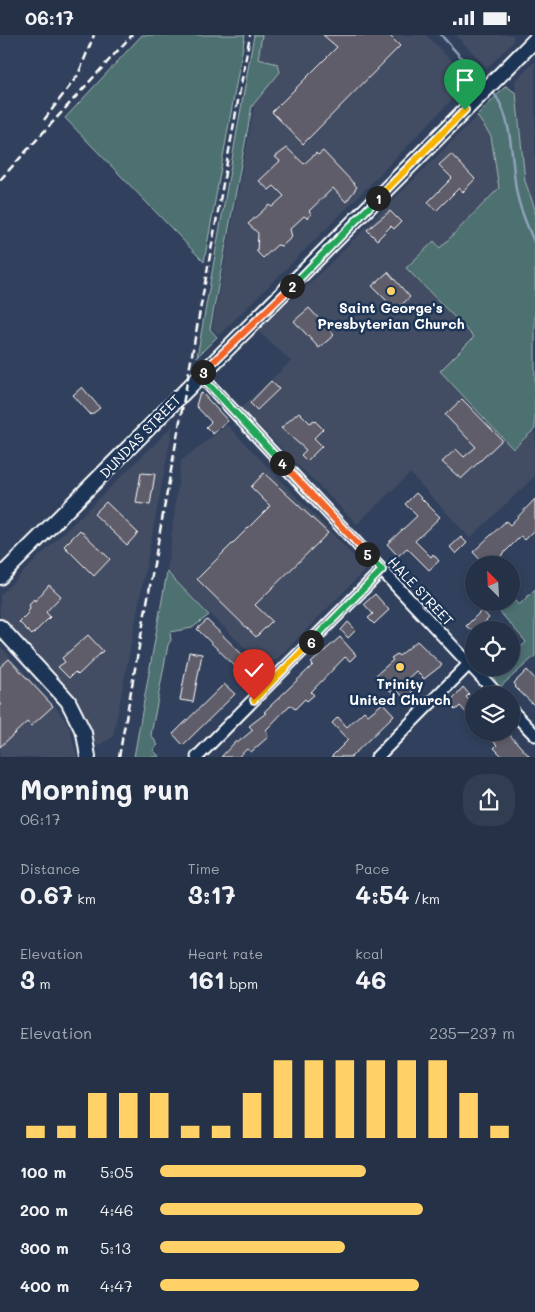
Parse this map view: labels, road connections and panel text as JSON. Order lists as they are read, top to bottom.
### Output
{
  "streets": {
    "main road": ["DUNDAS STREET"],
    "street": ["HALE STREET"]
  },
  "crossings": [
    ["DUNDAS STREET", "HALE STREET"]
  ],
  "places": ["Saint George's Presbyterian Church", "Trinity United Church"],
  "north": "top left",
  "page": {
    "status": "06:17",
    "pins": [
      "1",
      "2",
      "3",
      "4",
      "5",
      "6"
    ],
    "heading": ["Morning run", "06:17"],
    "stats": [
      ["Distance", "0.67 km"],
      ["Time", "3:17"],
      ["Pace", "4:54 /km"],
      ["Elevation", "3 m"],
      ["Heart rate", "161 bpm"],
      ["kcal", "46"]
    ],
    "chart": ["Elevation", "235–237 m"],
    "list": [
      {
        "name": "100 m",
        "note": "5:05"
      },
      {
        "name": "200 m",
        "note": "4:46"
      },
      {
        "name": "300 m",
        "note": "5:13"
      },
      {
        "name": "400 m",
        "note": "4:47"
      }
    ]
  }
}
